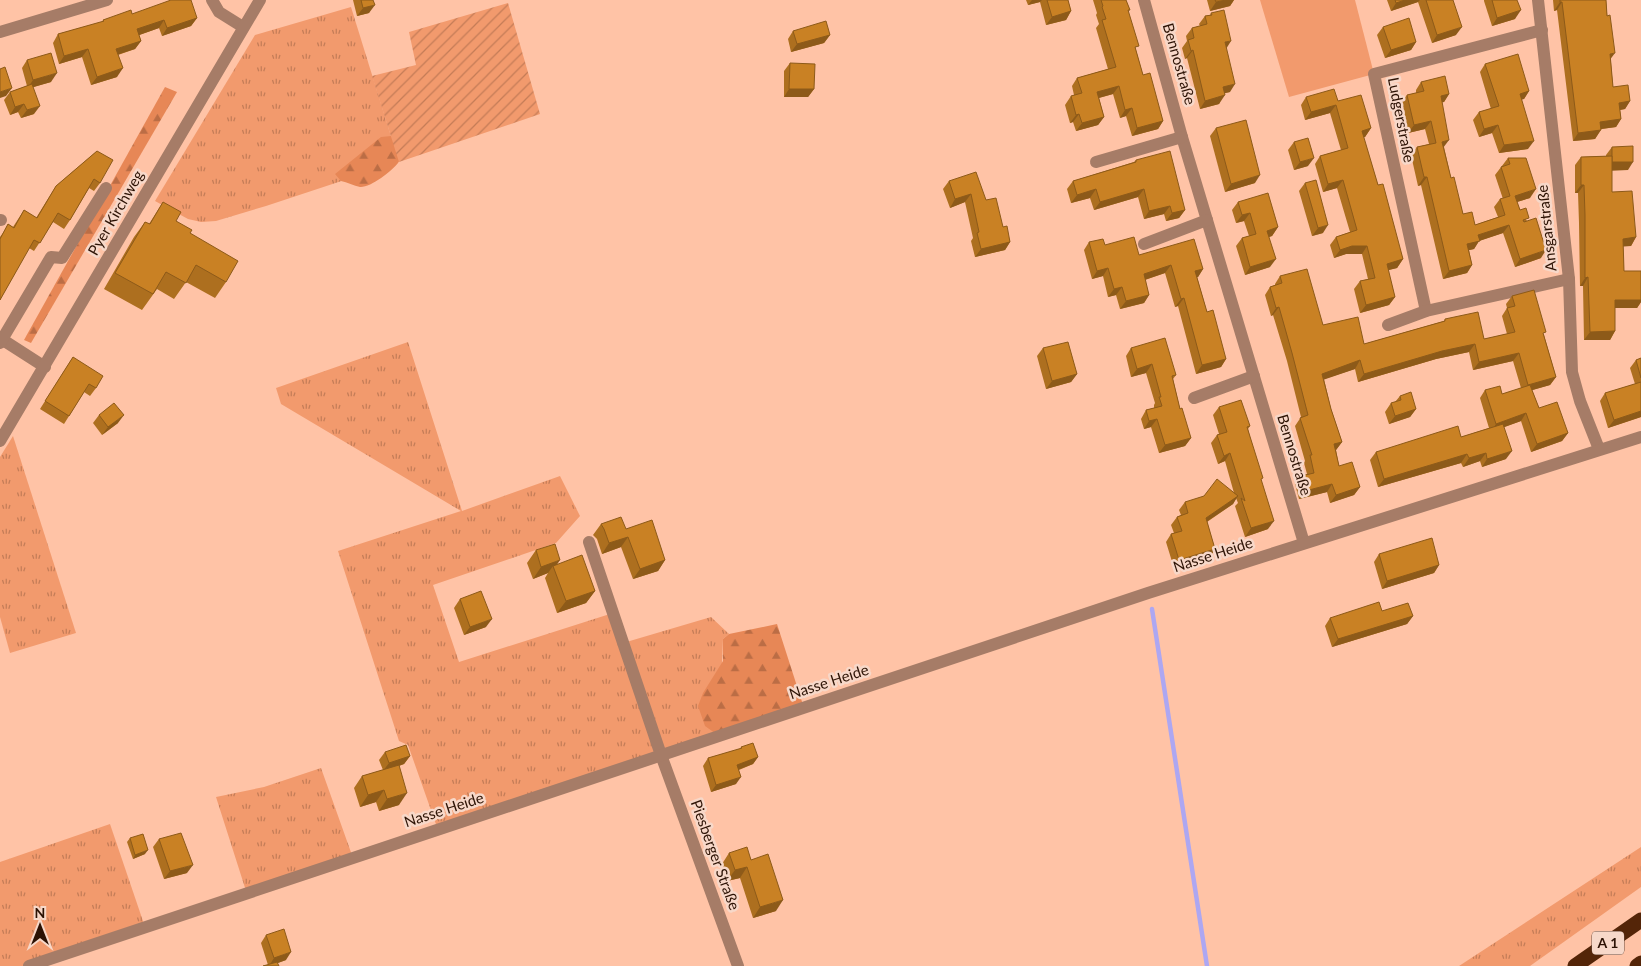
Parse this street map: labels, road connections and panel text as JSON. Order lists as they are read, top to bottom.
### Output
{
  "streets": {
    "highway": ["A 1"],
    "street": [
      "Bennostraße",
      "Ludgerstraße",
      "Pyer Kirchweg",
      "Ansgarstraße",
      "Nasse Heide",
      "Piesberger Straße"
    ]
  },
  "crossings": [
    ["Bennostraße", "Nasse Heide"],
    ["Ludgerstraße", "Ansgarstraße"],
    ["Ansgarstraße", "Nasse Heide"],
    ["Nasse Heide", "Piesberger Straße"]
  ],
  "north": "top"
}
